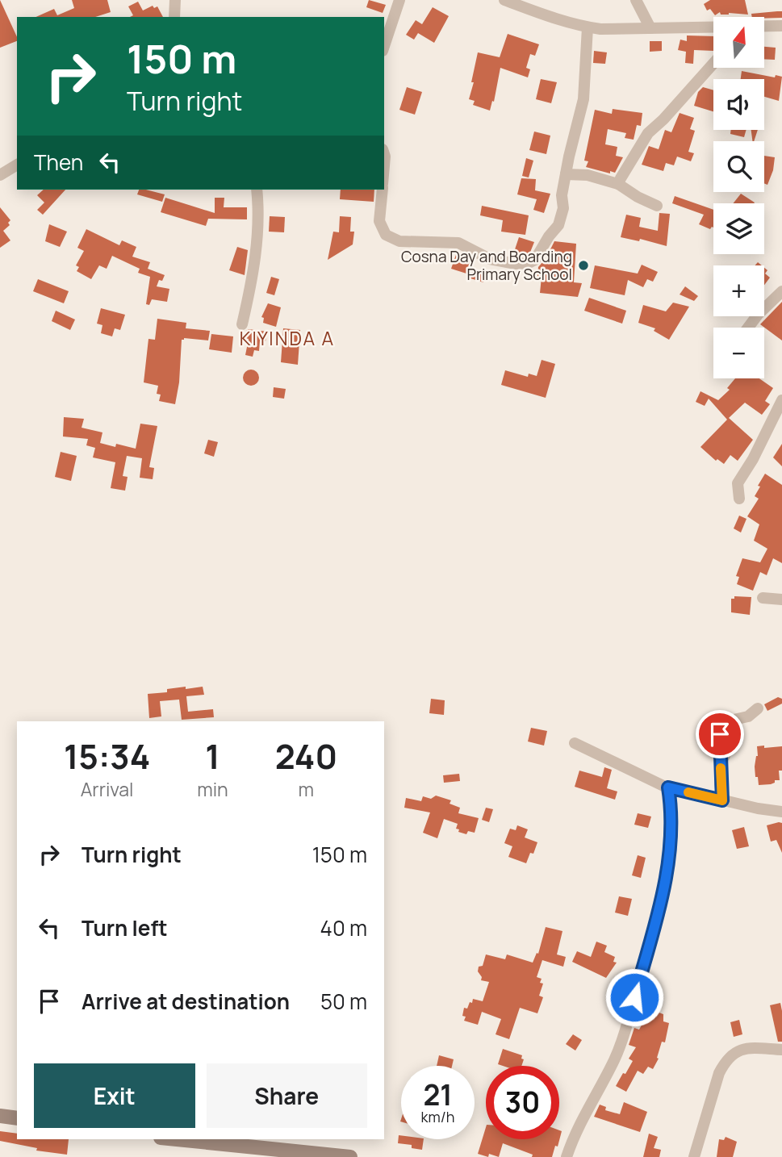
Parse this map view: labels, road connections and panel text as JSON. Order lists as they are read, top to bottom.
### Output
{
  "districts": ["KIYINDA A"],
  "places": ["Cosna Day and Boarding Primary School"],
  "north": "top",
  "page": {
    "map_buttons": ["+", "−"],
    "turn": ["150 m", "Turn right"],
    "then": "Then",
    "eta": [
      "15:34",
      "Arrival",
      "1",
      "min",
      "240",
      "m"
    ],
    "list": [
      {
        "name": "Turn right",
        "value": "150 m"
      },
      {
        "name": "Turn left",
        "value": "40 m"
      },
      {
        "name": "Arrive at destination",
        "value": "50 m"
      }
    ],
    "buttons": ["Exit", "Share"],
    "speed": "21 km/h",
    "limit": "30"
  }
}
